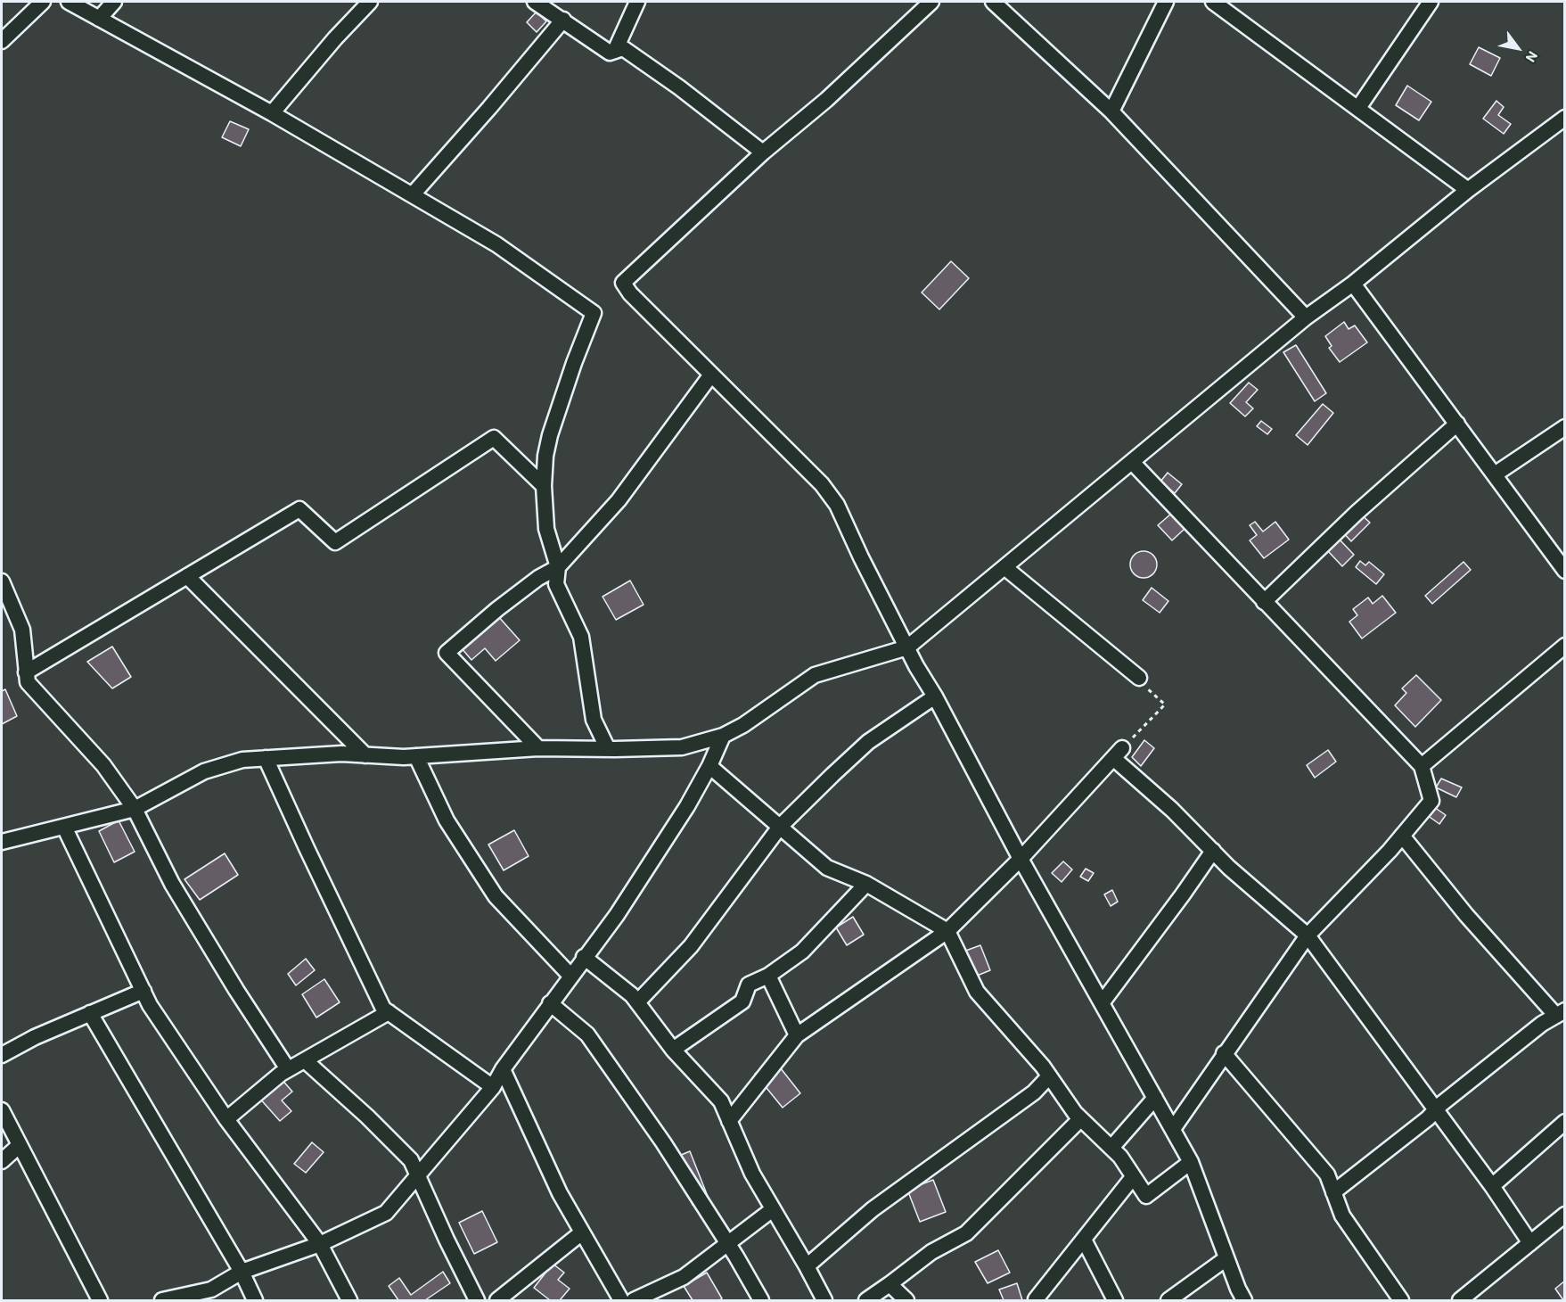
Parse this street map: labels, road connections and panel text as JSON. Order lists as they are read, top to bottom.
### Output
{
  "north": "bottom right"
}
